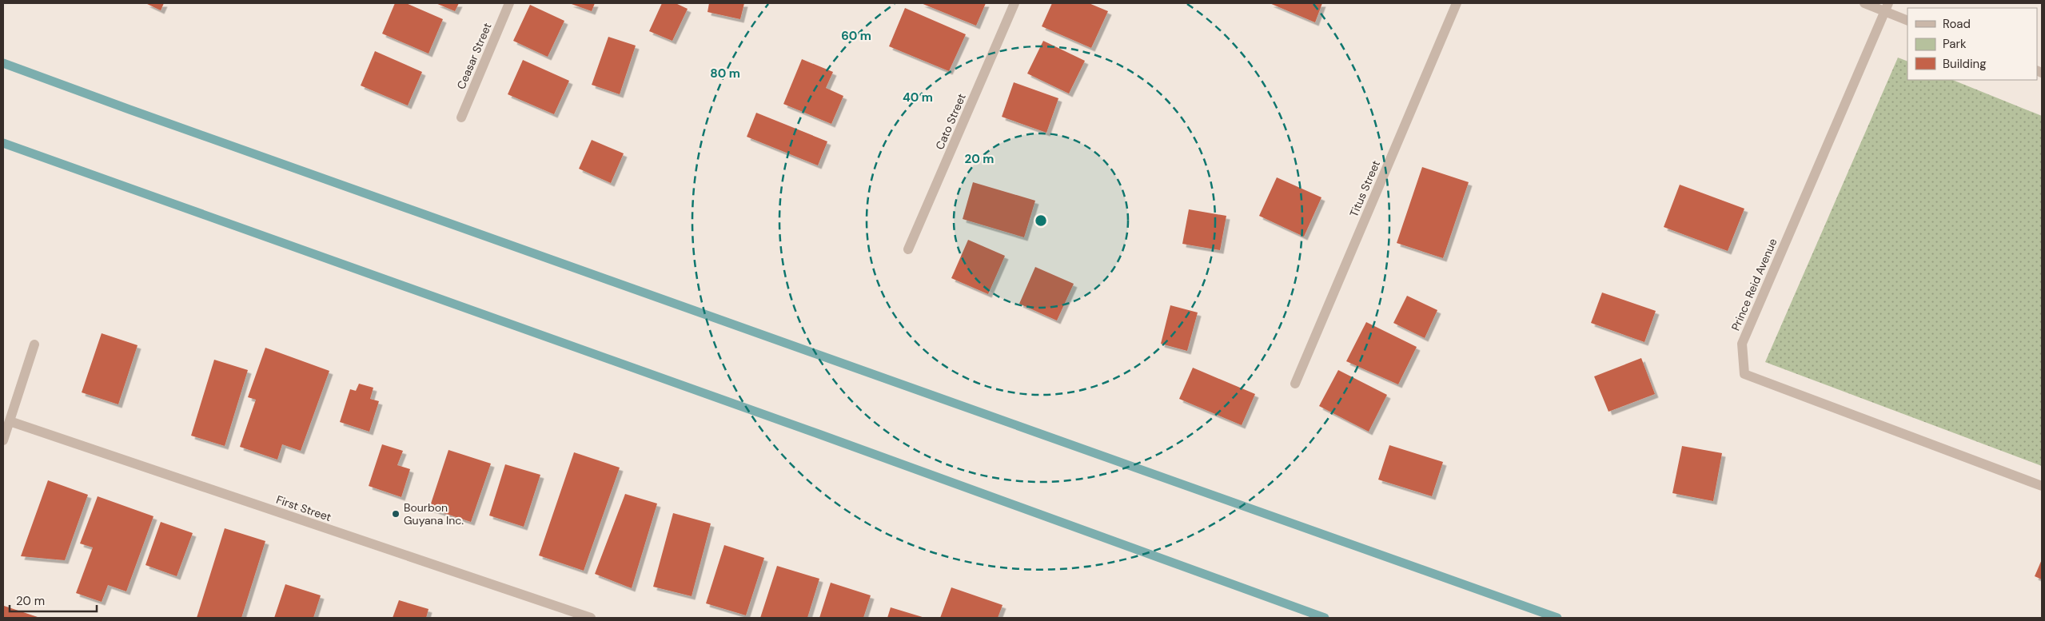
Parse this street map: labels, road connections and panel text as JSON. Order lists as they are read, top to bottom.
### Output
{
  "streets": {
    "street": [
      "Ceasar Street",
      "Cato Street",
      "Titus Street",
      "Prince Reid Avenue",
      "First Street"
    ]
  },
  "places": ["Bourbon Guyana Inc."],
  "legend": ["Road", "Park", "Building"],
  "scale_bar": "20 m",
  "rings": [
    "60 m",
    "80 m",
    "40 m",
    "20 m"
  ]
}
